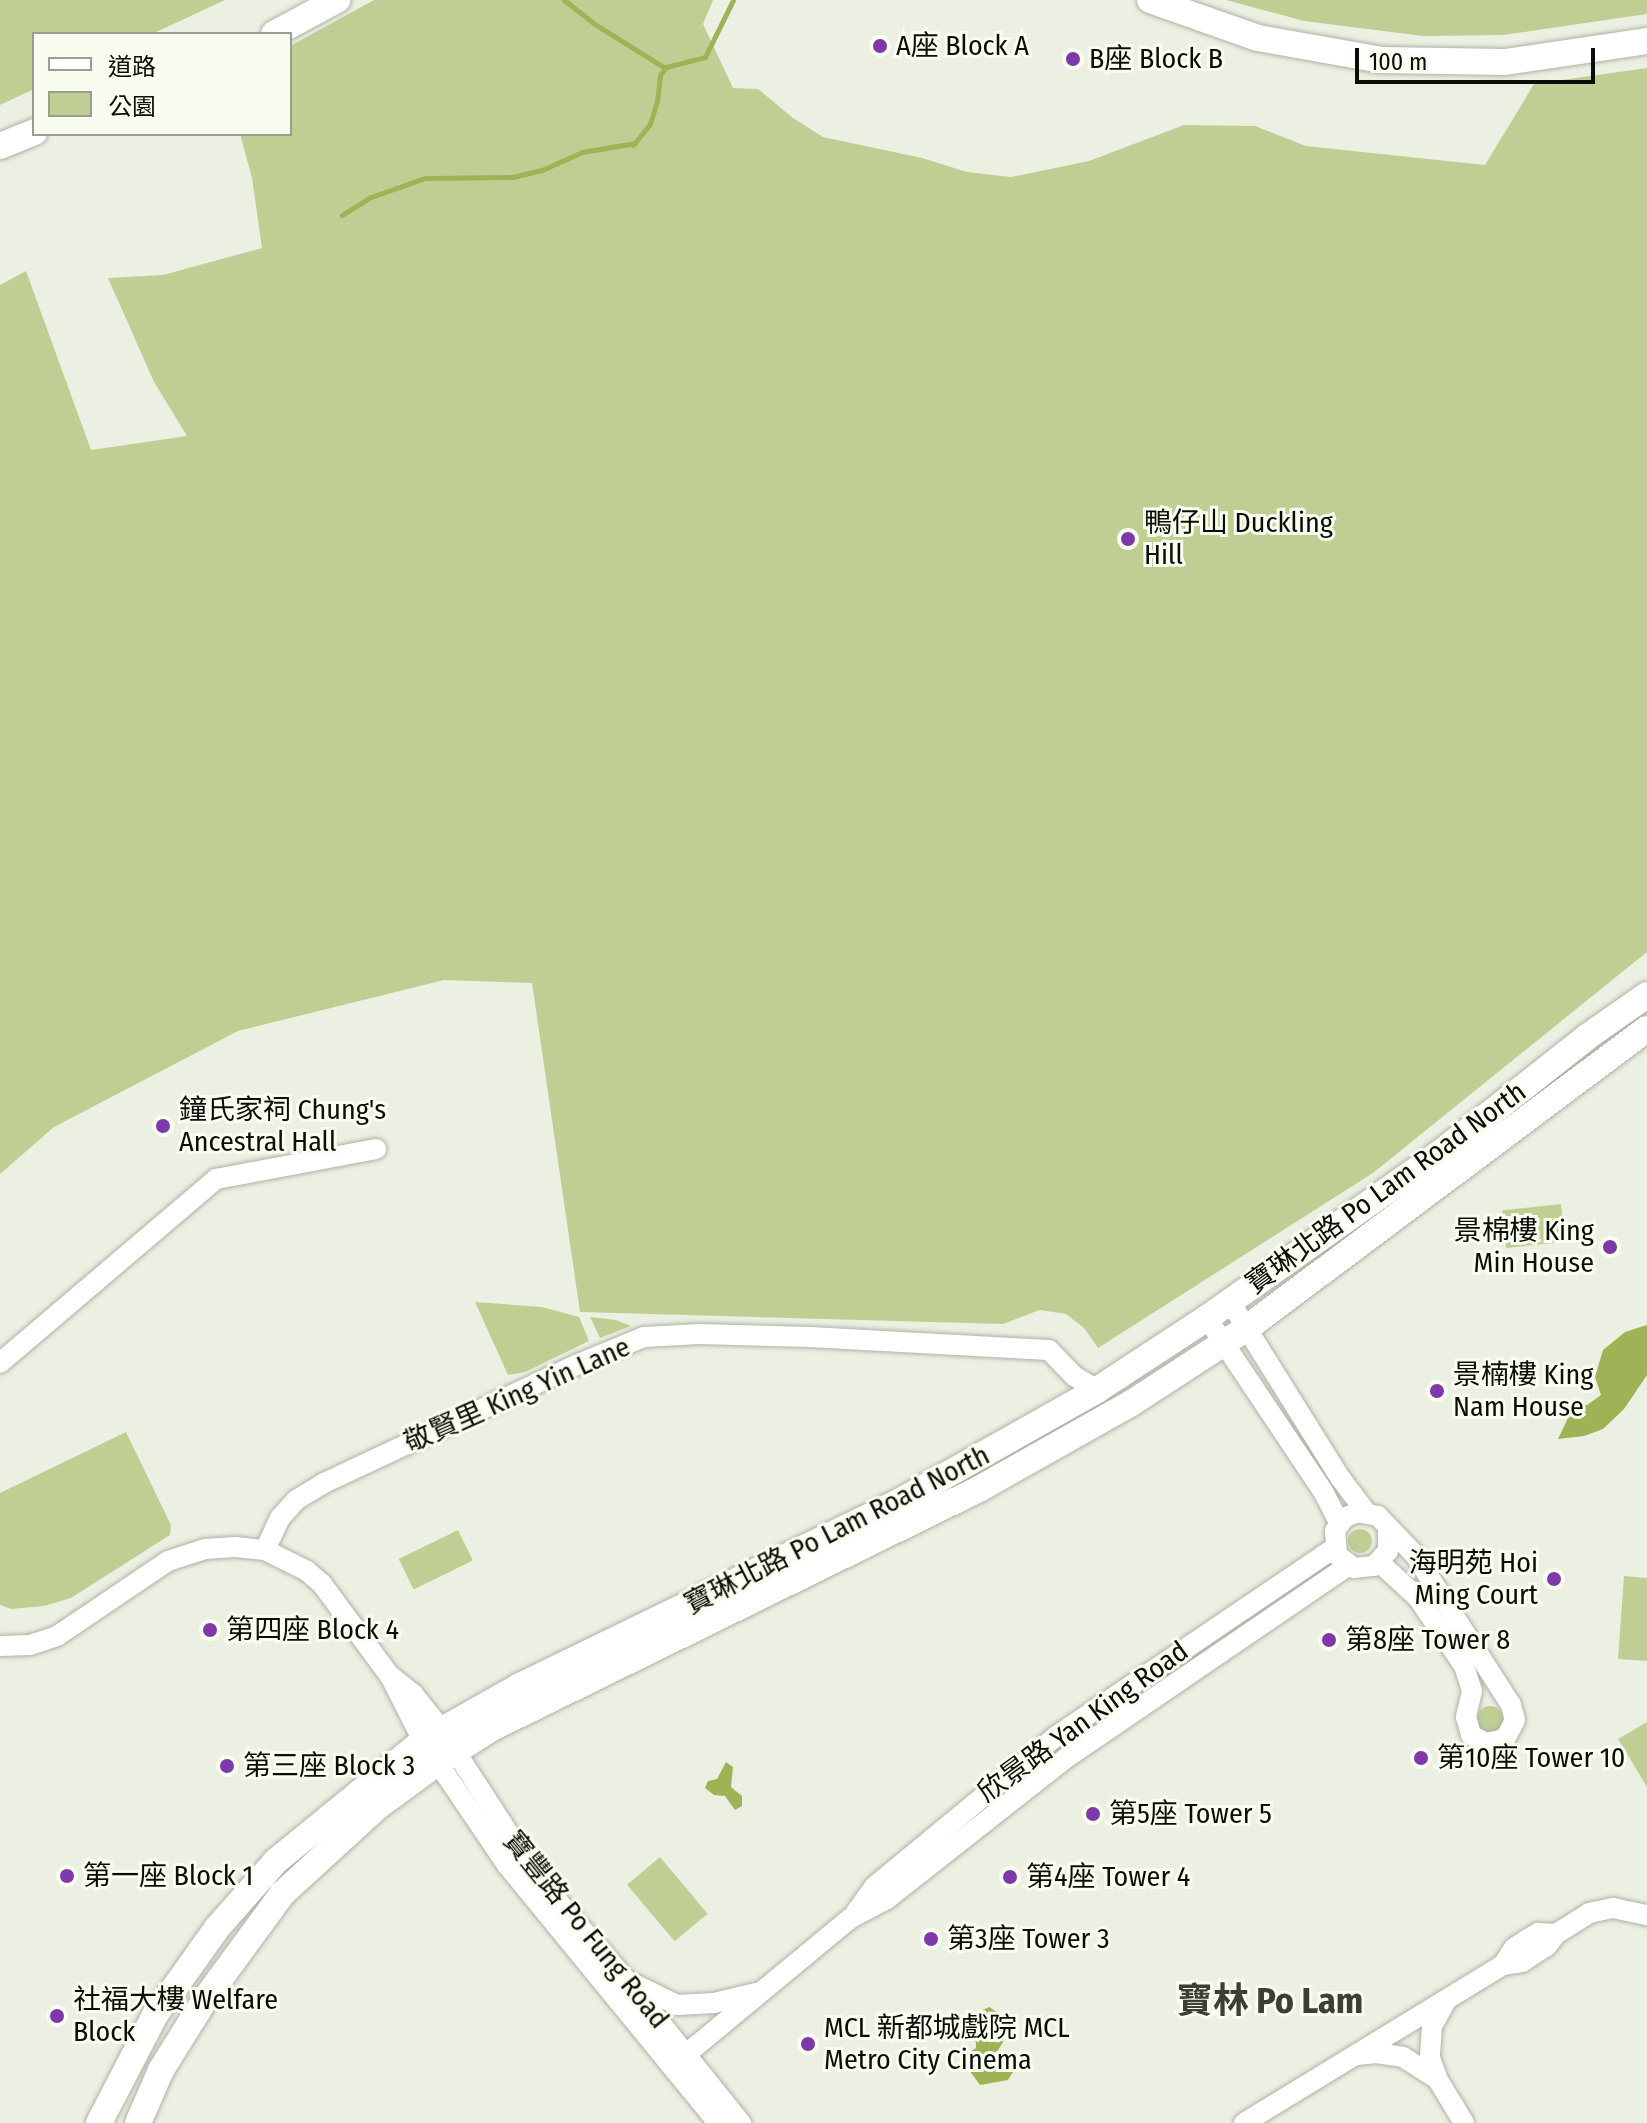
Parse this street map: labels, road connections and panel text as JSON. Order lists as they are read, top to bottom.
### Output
{
  "streets": {
    "main road": ["寶琳北路 Po Lam Road North"],
    "street": ["敬賢里 King Yin Lane", "欣景路 Yan King Road", "寶豐路 Po Fung Road"]
  },
  "crossings": [
    ["寶琳北路 Po Lam Road North", "敬賢里 King Yin Lane"],
    ["寶琳北路 Po Lam Road North", "寶豐路 Po Fung Road"],
    ["欣景路 Yan King Road", "寶豐路 Po Fung Road"]
  ],
  "districts": ["寶林 Po Lam"],
  "places": [
    "A座 Block A",
    "B座 Block B",
    "鴨仔山 Duckling Hill",
    "鐘氏家祠 Chung's Ancestral Hall",
    "景棉樓 King Min House",
    "景楠樓 King Nam House",
    "海明苑 Hoi Ming Court",
    "第四座 Block 4",
    "第8座 Tower 8",
    "第10座 Tower 10",
    "第三座 Block 3",
    "第5座 Tower 5",
    "第一座 Block 1",
    "第4座 Tower 4",
    "第3座 Tower 3",
    "社福大樓 Welfare Block",
    "MCL 新都城戲院 MCL Metro City Cinema"
  ],
  "legend": ["道路", "公園"],
  "scale_bar": "100 m"
}
